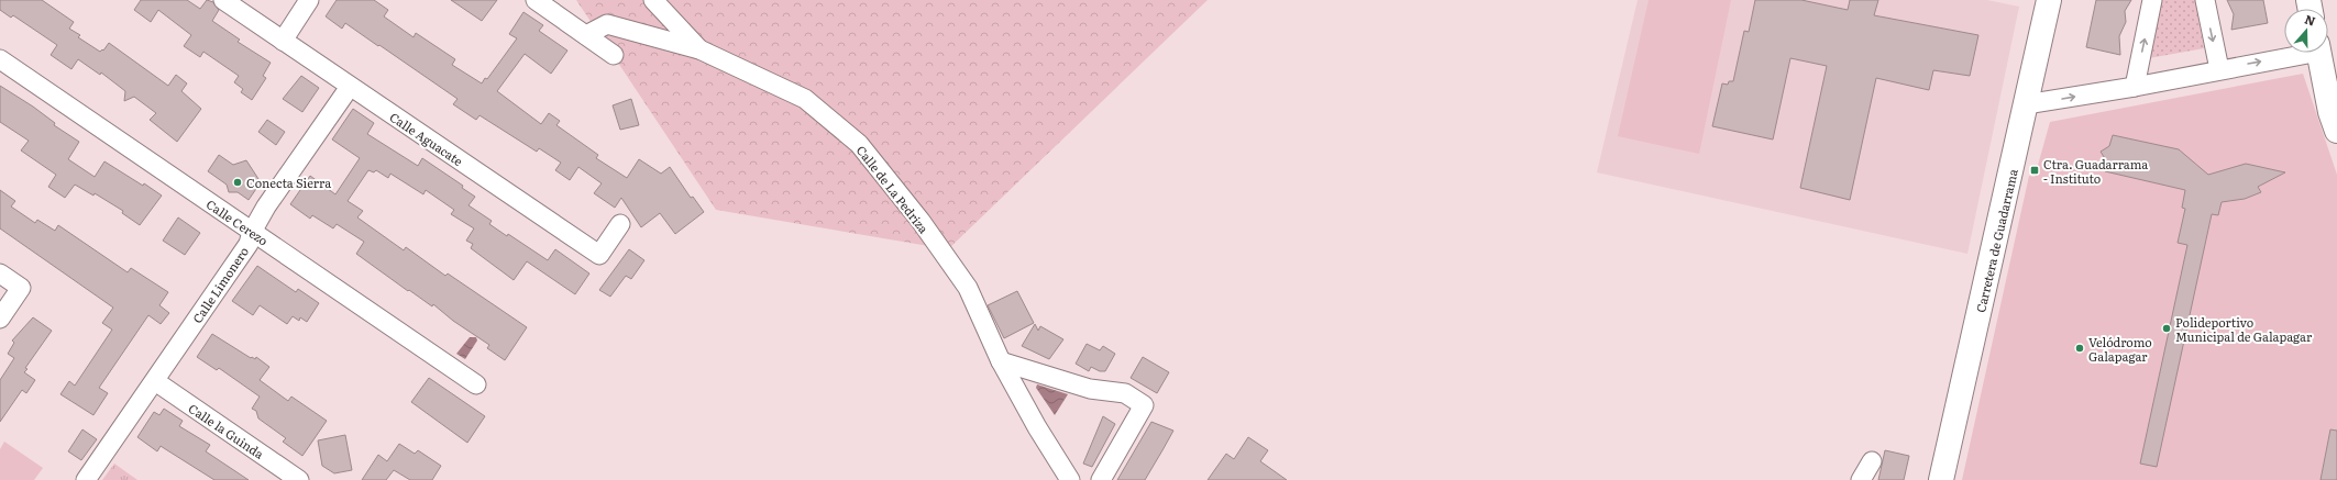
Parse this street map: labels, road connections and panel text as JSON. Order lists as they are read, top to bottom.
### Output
{
  "streets": {
    "main road": ["Carretera de Guadarrama"],
    "street": [
      "Calle Aguacate",
      "Calle de La Pedriza",
      "Calle Cerezo",
      "Calle Limonero",
      "Calle la Guinda"
    ]
  },
  "crossings": [
    ["Calle Aguacate", "Calle Limonero"],
    ["Calle Cerezo", "Calle Limonero"],
    ["Calle Limonero", "Calle la Guinda"]
  ],
  "places": {
    "transit": ["Ctra. Guadarrama - Instituto"],
    "other": ["Conecta Sierra", "Polideportivo Municipal de Galapagar", "Velódromo Galapagar"]
  },
  "north": "top"
}
